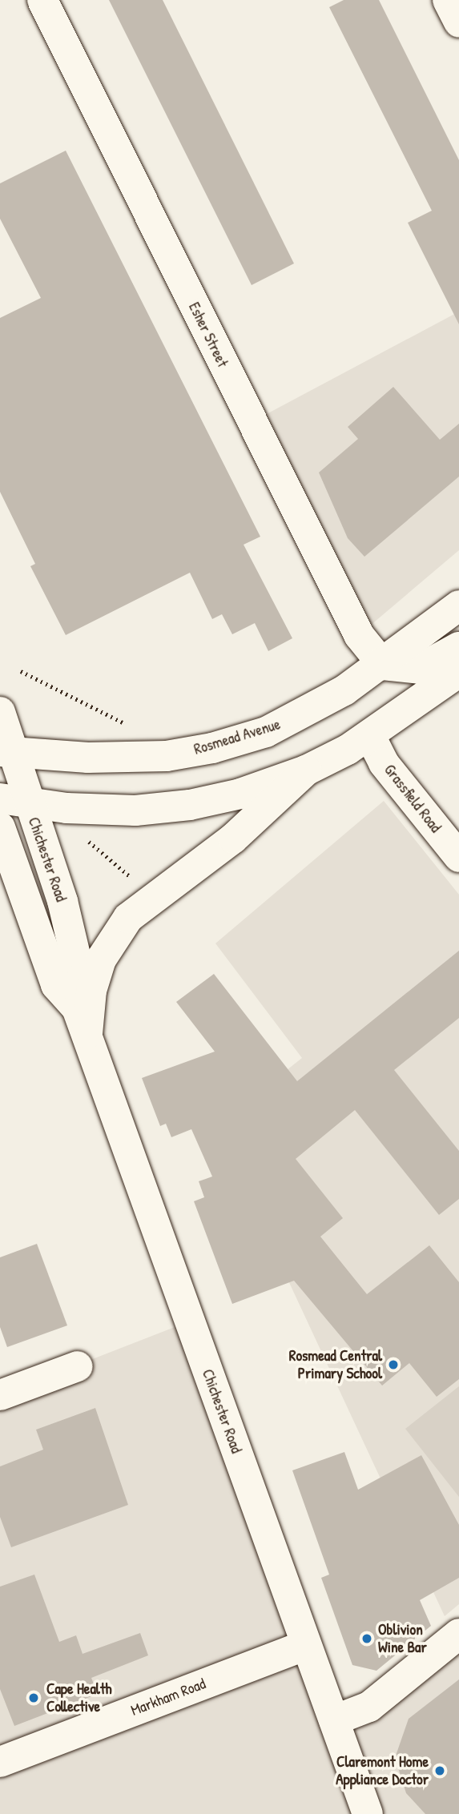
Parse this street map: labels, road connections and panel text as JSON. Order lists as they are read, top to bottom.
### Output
{
  "streets": {
    "main road": [
      "Esher Street",
      "Rosmead Avenue",
      "Grassfield Road",
      "Chichester Road",
      "Markham Road"
    ]
  },
  "crossings": [
    ["Esher Street", "Rosmead Avenue"],
    ["Rosmead Avenue", "Chichester Road"],
    ["Chichester Road", "Markham Road"]
  ],
  "places": [
    "Rosmead Central Primary School",
    "Oblivion Wine Bar",
    "Cape Health Collective",
    "Claremont Home Appliance Doctor"
  ]
}
